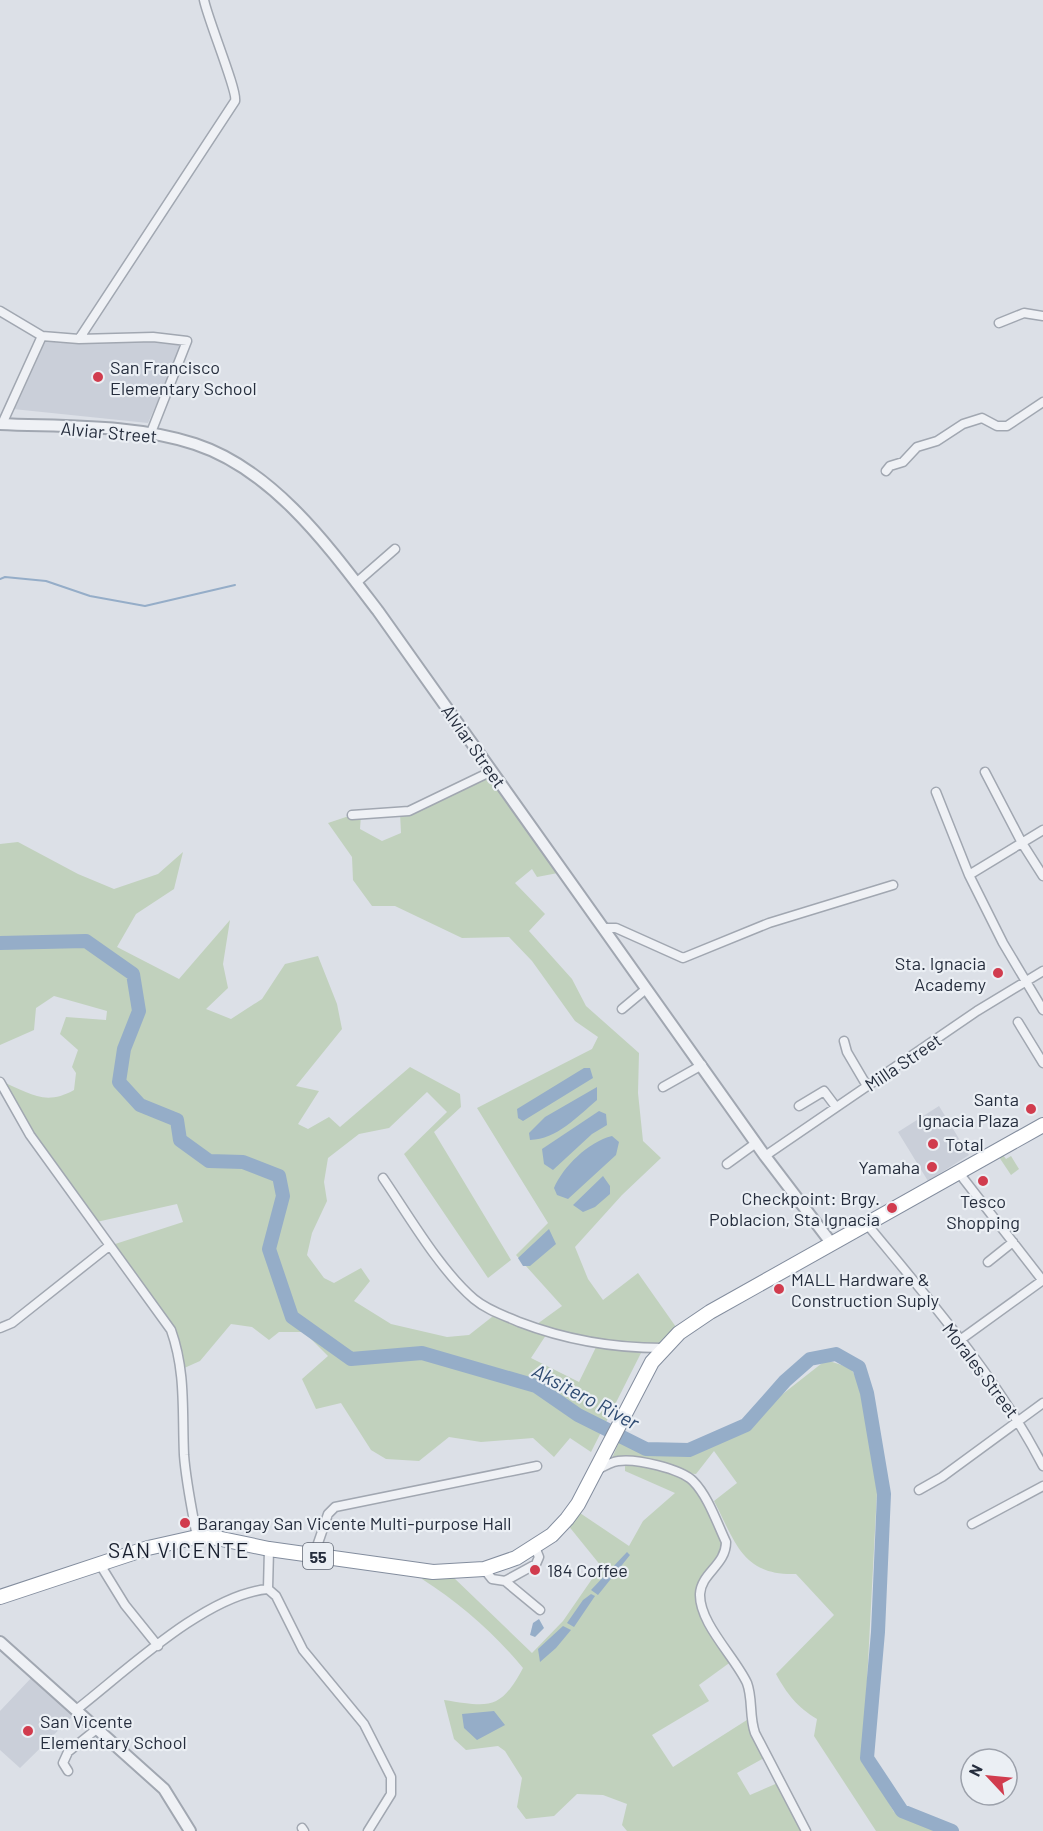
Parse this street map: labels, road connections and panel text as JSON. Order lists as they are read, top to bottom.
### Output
{
  "streets": {
    "highway": ["55"],
    "street": ["Alviar Street", "Milla Street", "Morales Street"]
  },
  "crossings": [
    ["Alviar Street", "Milla Street"],
    ["Alviar Street", "55"],
    ["Morales Street", "55"]
  ],
  "districts": ["SAN VICENTE"],
  "water": ["Aksitero River"],
  "places": [
    "San Francisco Elementary School",
    "Sta. Ignacia Academy",
    "Santa Ignacia Plaza",
    "Total",
    "Yamaha",
    "Tesco Shopping",
    "Checkpoint: Brgy. Poblacion, Sta Ignacia",
    "MALL Hardware & Construction Suply",
    "Barangay San Vicente Multi-purpose Hall",
    "184 Coffee",
    "San Vicente Elementary School"
  ],
  "north": "top left"
}
